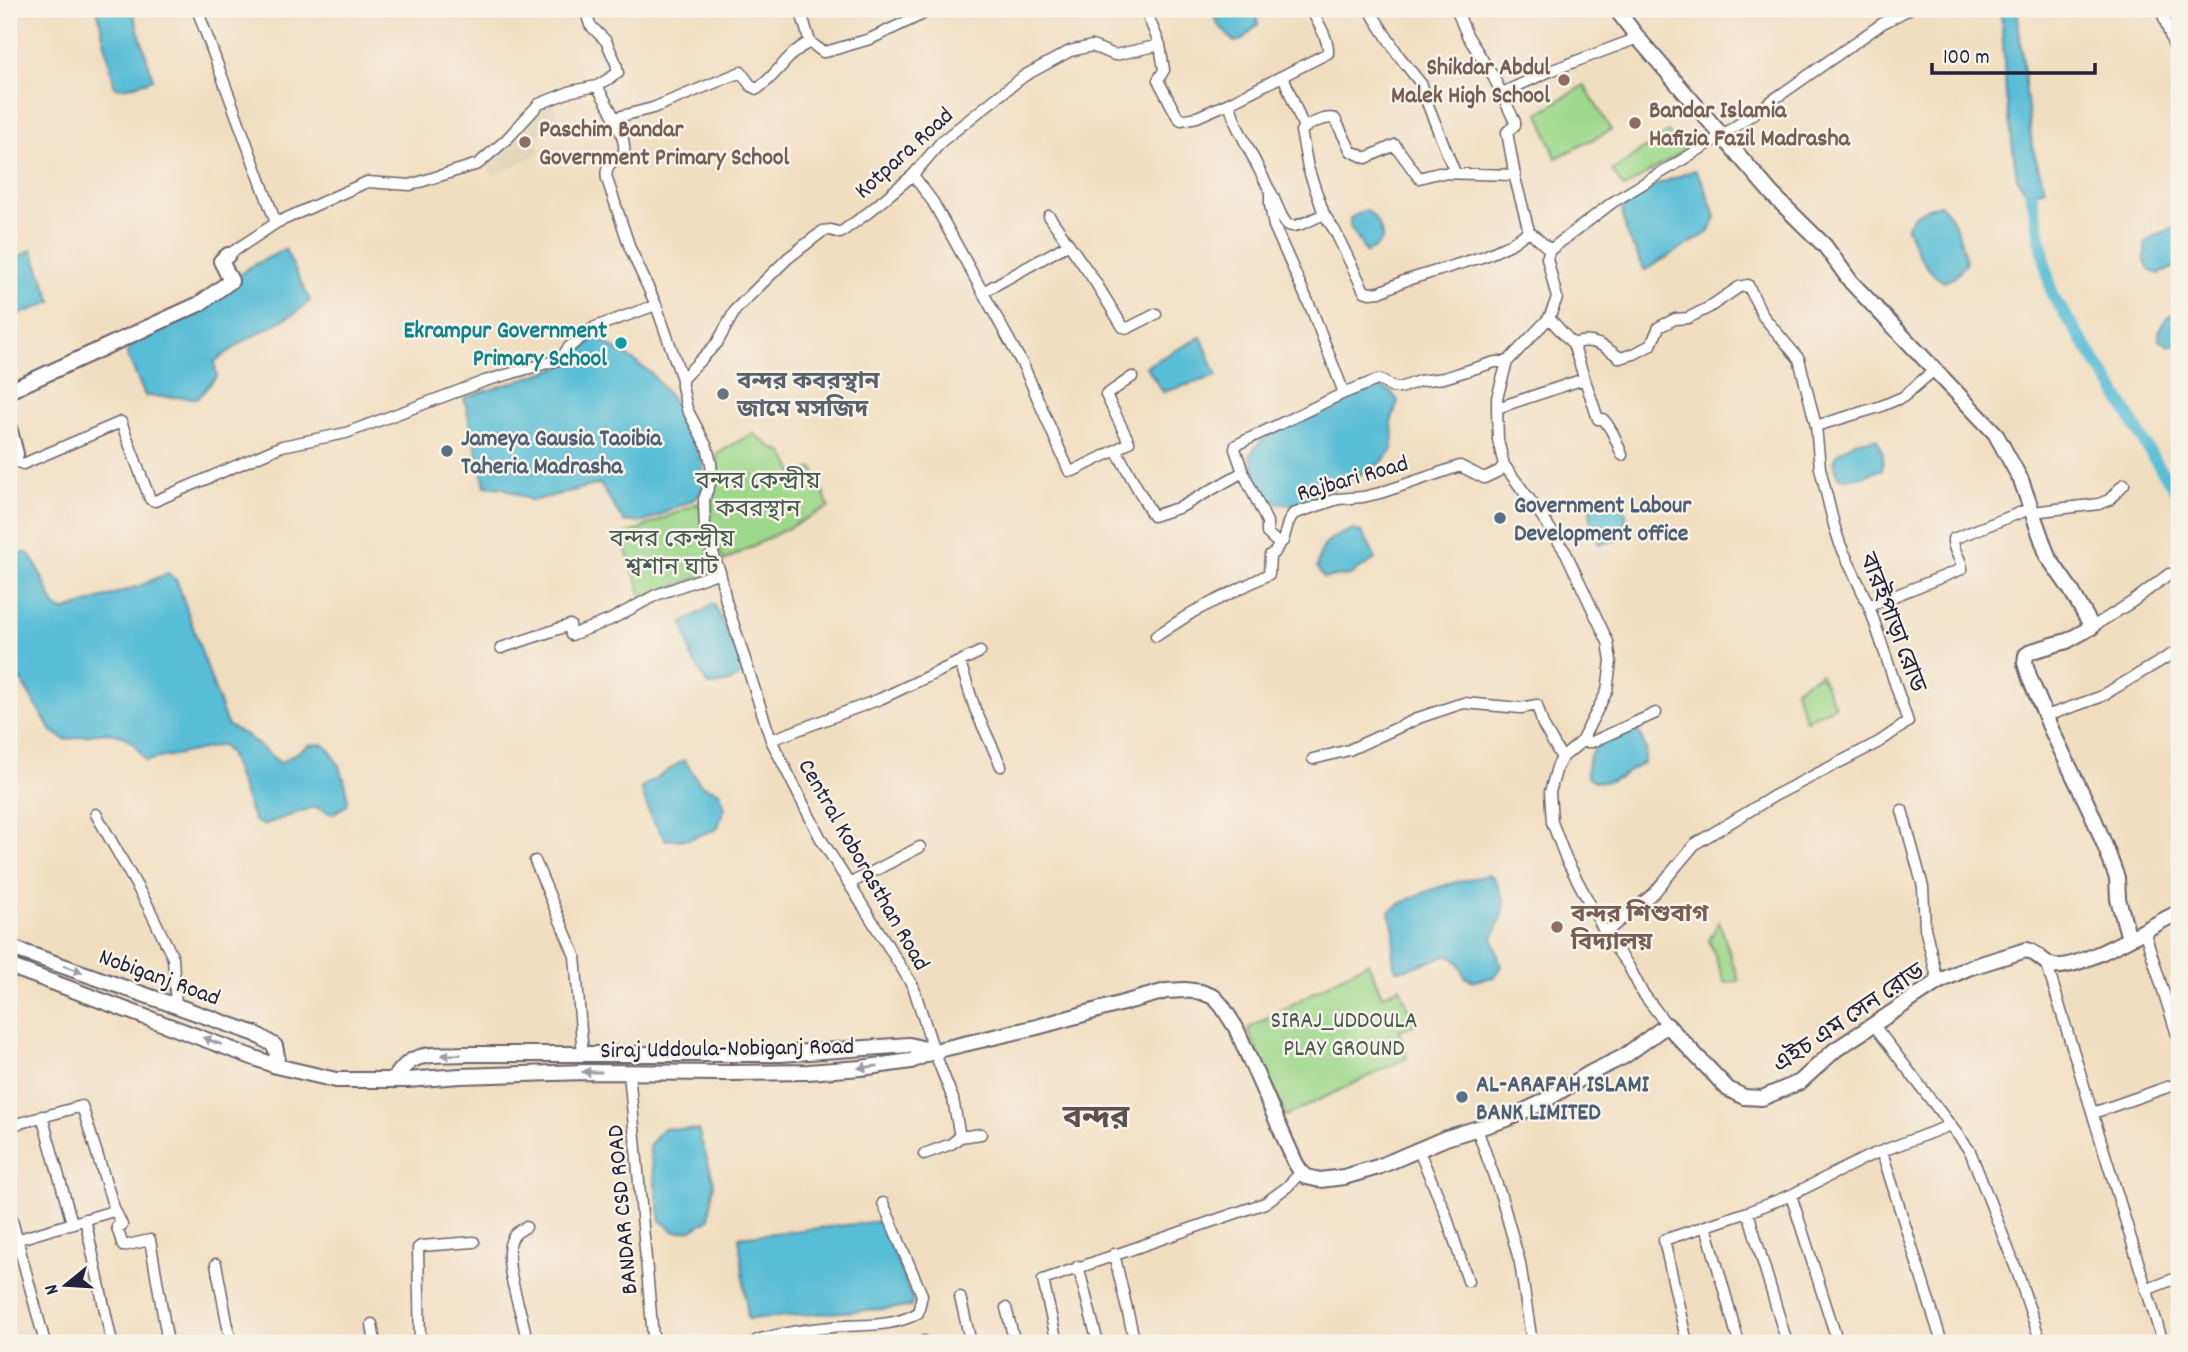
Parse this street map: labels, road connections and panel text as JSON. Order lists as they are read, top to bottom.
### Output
{
  "streets": {
    "main road": ["Nobiganj Road", "এইচ এম সেন রোড", "Siraj Uddoula-Nobiganj Road"],
    "street": [
      "Kotpara Road",
      "Rajbari Road",
      "বারইপাড়া রোড",
      "Central Koborasthan Road",
      "BANDAR CSD ROAD"
    ]
  },
  "crossings": [
    ["Kotpara Road", "Central Koborasthan Road"],
    ["বারইপাড়া রোড", "এইচ এম সেন রোড"],
    ["Central Koborasthan Road", "Siraj Uddoula-Nobiganj Road"],
    ["Nobiganj Road", "Siraj Uddoula-Nobiganj Road"],
    ["Siraj Uddoula-Nobiganj Road", "BANDAR CSD ROAD"]
  ],
  "districts": ["বন্দর"],
  "parks": ["বন্দর কেন্দ্রীয় কবরস্থান", "বন্দর কেন্দ্রীয় শ্বশান ঘাট", "SIRAJ_UDDOULA PLAY GROUND"],
  "places": [
    "Shikdar Abdul Malek High School",
    "Bandar Islamia Hafizia Fazil Madrasha",
    "Paschim Bandar Government Primary School",
    "Ekrampur Government Primary School",
    "বন্দর কবরস্থান জামে মসজিদ",
    "Jameya Gausia Taoibia Taheria Madrasha",
    "Government Labour Development office",
    "বন্দর শিশুবাগ বিদ্যালয়",
    "AL-ARAFAH ISLAMI BANK LIMITED"
  ],
  "scale_bar": "100 m",
  "north": "left"
}
